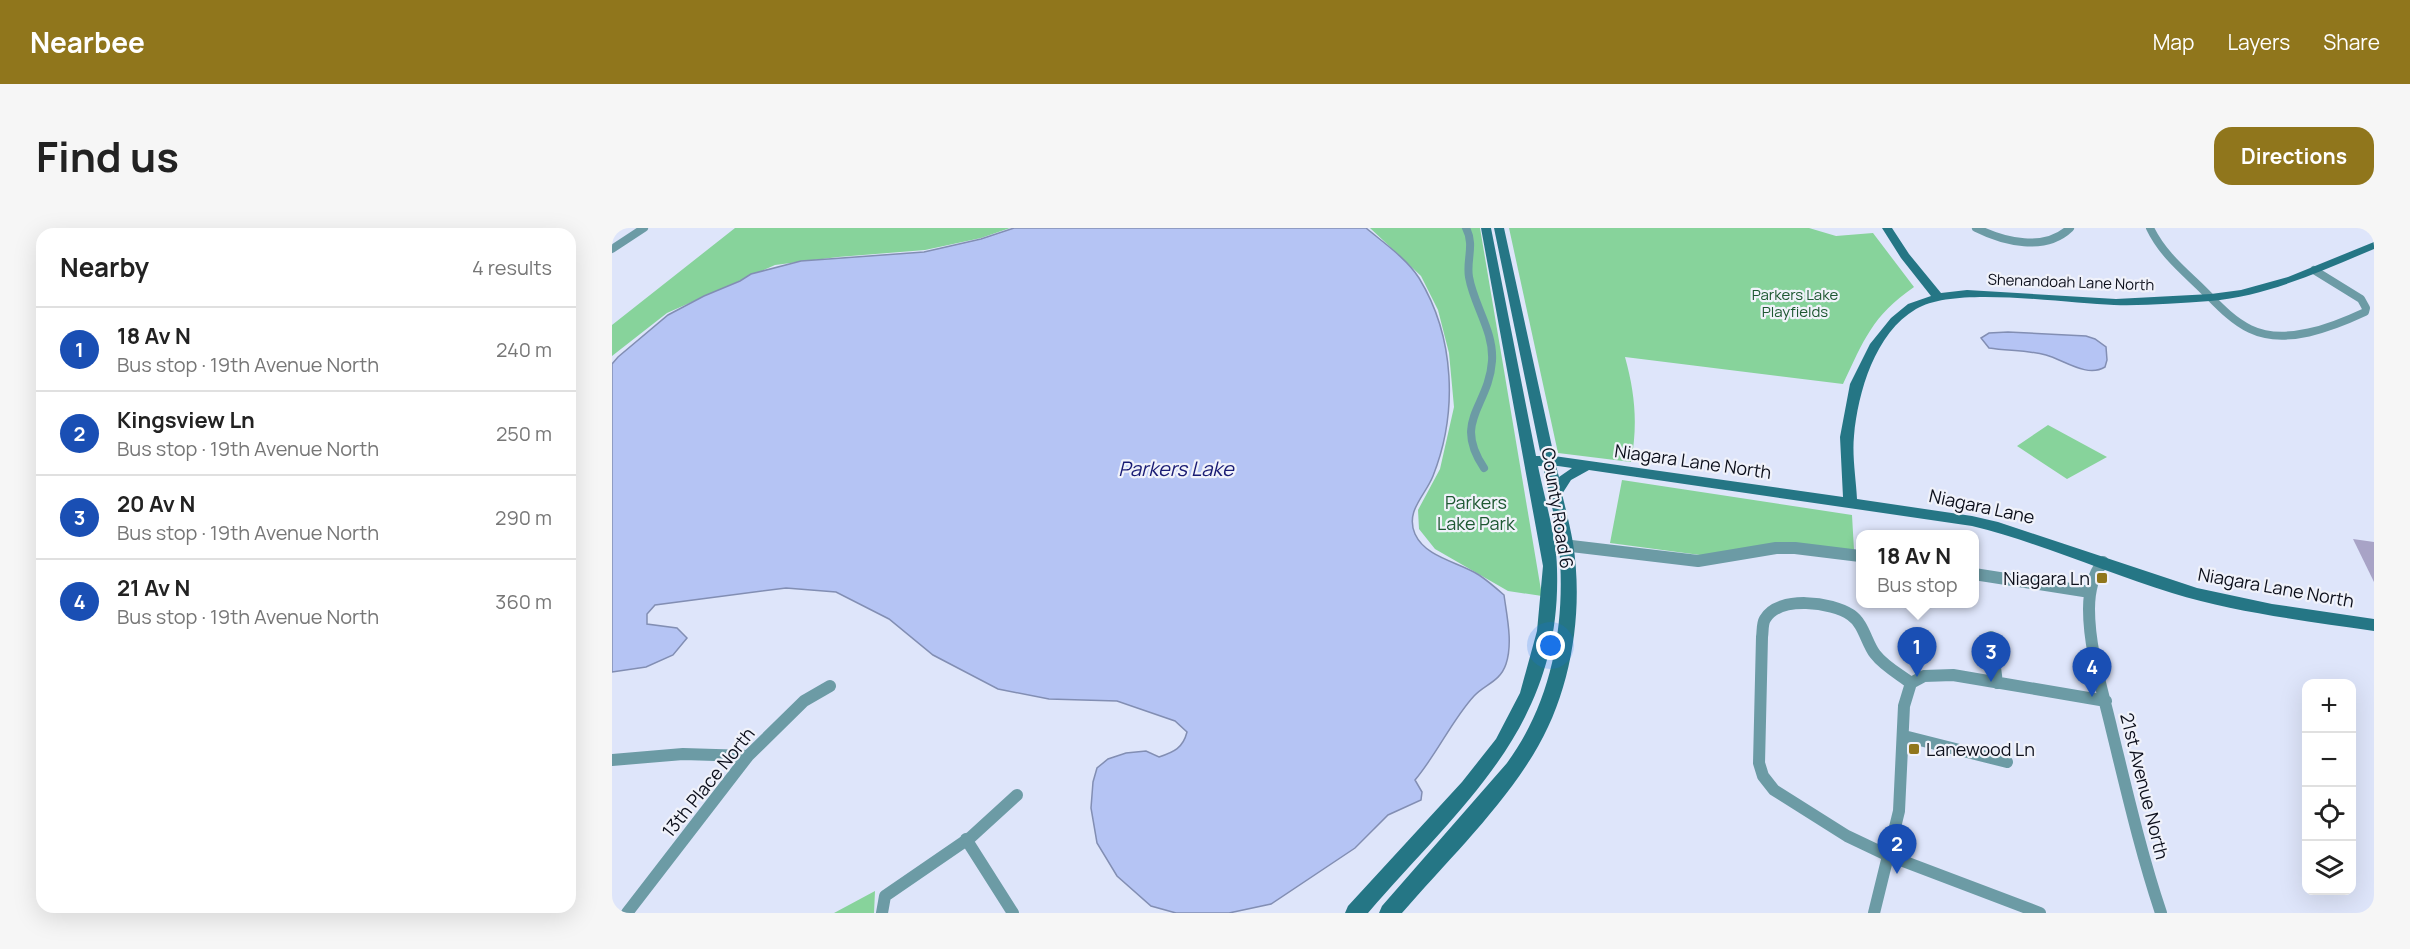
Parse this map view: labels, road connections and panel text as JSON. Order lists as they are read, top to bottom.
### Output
{
  "streets": {
    "street": [
      "Shenandoah Lane North",
      "Niagara Lane North",
      "Niagara Lane",
      "County Road 6",
      "13th Place North",
      "21st Avenue North"
    ]
  },
  "crossings": [
    ["Shenandoah Lane North", "Niagara Lane North"],
    ["Shenandoah Lane North", "Niagara Lane"],
    ["Niagara Lane North", "Niagara Lane"],
    ["Niagara Lane North", "County Road 6"],
    ["Niagara Lane North", "21st Avenue North"],
    ["Niagara Lane", "21st Avenue North"]
  ],
  "water": ["Parkers Lake"],
  "parks": ["Parkers Lake Playfields", "Parkers Lake Park"],
  "places": {
    "transit": ["Niagara Ln", "Lanewood Ln"]
  },
  "page": {
    "header": "Nearbee",
    "nav": ["Map", "Layers", "Share"],
    "title": "Find us",
    "buttons": "Directions",
    "heading": ["Nearby", "4 results"],
    "list": [
      {
        "mark": "1",
        "name": "18 Av N",
        "note": "Bus stop · 19th Avenue North",
        "value": "240 m"
      },
      {
        "mark": "2",
        "name": "Kingsview Ln",
        "note": "Bus stop · 19th Avenue North",
        "value": "250 m"
      },
      {
        "mark": "3",
        "name": "20 Av N",
        "note": "Bus stop · 19th Avenue North",
        "value": "290 m"
      },
      {
        "mark": "4",
        "name": "21 Av N",
        "note": "Bus stop · 19th Avenue North",
        "value": "360 m"
      }
    ],
    "popup": ["18 Av N", "Bus stop"],
    "pins": [
      "1",
      "3",
      "4",
      "2"
    ],
    "map_buttons": ["+", "−"]
  }
}
